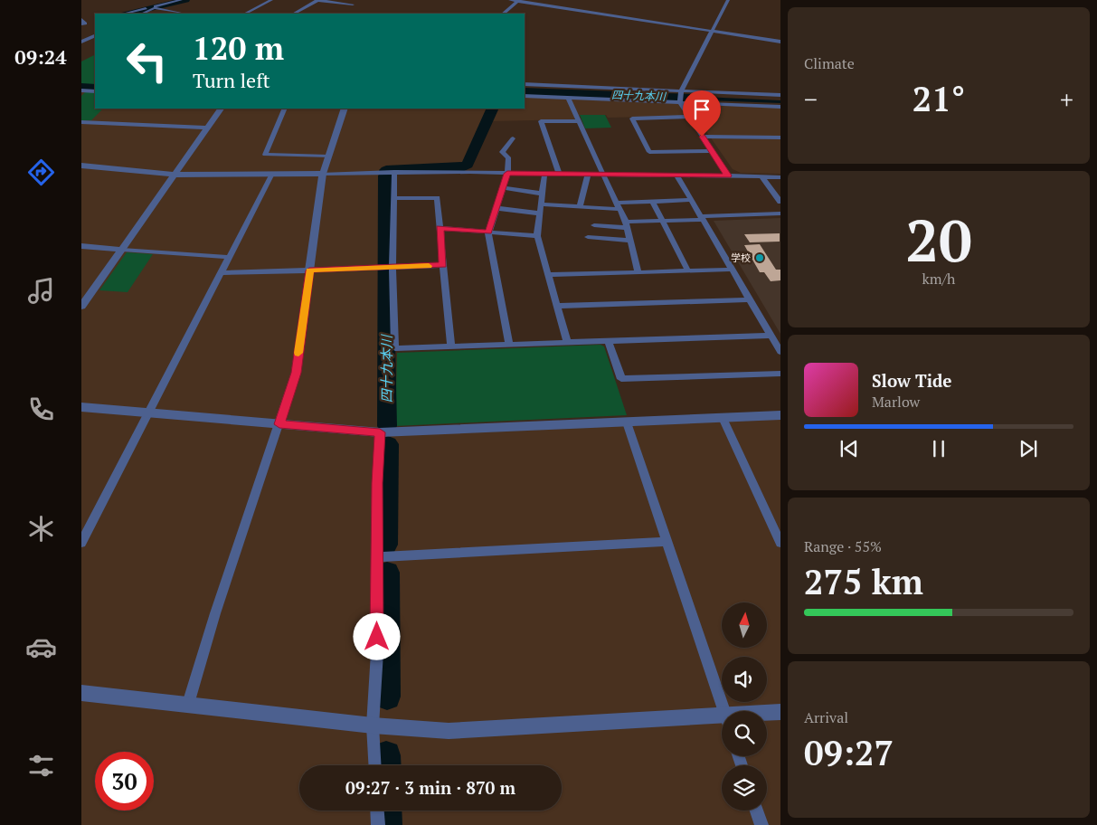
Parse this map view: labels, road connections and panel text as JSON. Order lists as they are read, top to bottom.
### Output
{
  "water": ["四十九本川"],
  "places": ["学校"],
  "north": "top",
  "page": {
    "tabs": "09:24",
    "tile": [
      "Climate",
      ["20", "km/h"],
      ["Range · 55%", "275 km"],
      ["Arrival", "09:27"]
    ],
    "turn": ["120 m", "Turn left"],
    "heat": ["−", "21°", "+"],
    "song": ["Slow Tide", "Marlow"],
    "limit": "30",
    "trip": "09:27 · 3 min · 870 m"
  }
}
